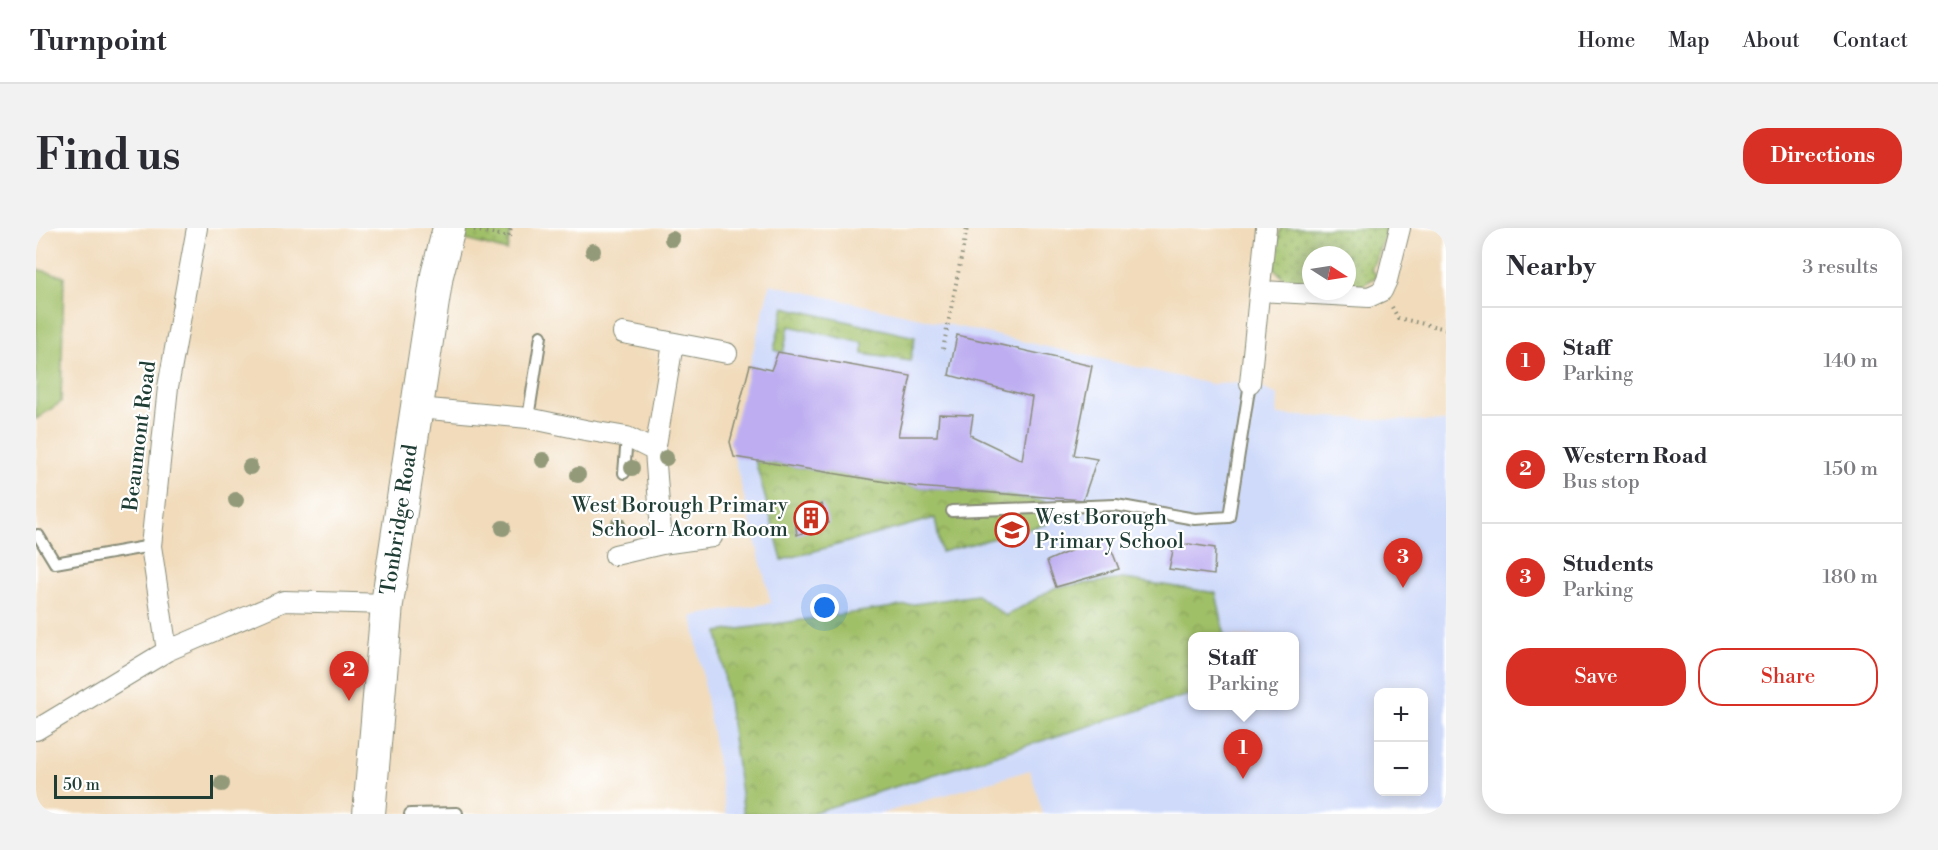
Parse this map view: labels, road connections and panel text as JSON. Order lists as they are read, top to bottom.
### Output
{
  "streets": {
    "main road": ["Tonbridge Road"],
    "street": ["Beaumont Road"]
  },
  "places": {
    "building": ["West Borough Primary School- Acorn Room"],
    "school or university": ["West Borough Primary School"]
  },
  "scale_bar": "50 m",
  "north": "right",
  "page": {
    "header": "Turnpoint",
    "nav": [
      "Home",
      "Map",
      "About",
      "Contact"
    ],
    "buttons": [
      "Directions",
      ["Save", "Share"]
    ],
    "title": "Find us",
    "heading": ["Nearby", "3 results"],
    "list": [
      {
        "mark": "1",
        "name": "Staff",
        "note": "Parking",
        "value": "140 m"
      },
      {
        "mark": "2",
        "name": "Western Road",
        "note": "Bus stop",
        "value": "150 m"
      },
      {
        "mark": "3",
        "name": "Students",
        "note": "Parking",
        "value": "180 m"
      }
    ],
    "pins": ["3", "2", "1"],
    "popup": ["Staff", "Parking"],
    "map_buttons": ["+", "−"],
    "scale": "50 m"
  }
}
